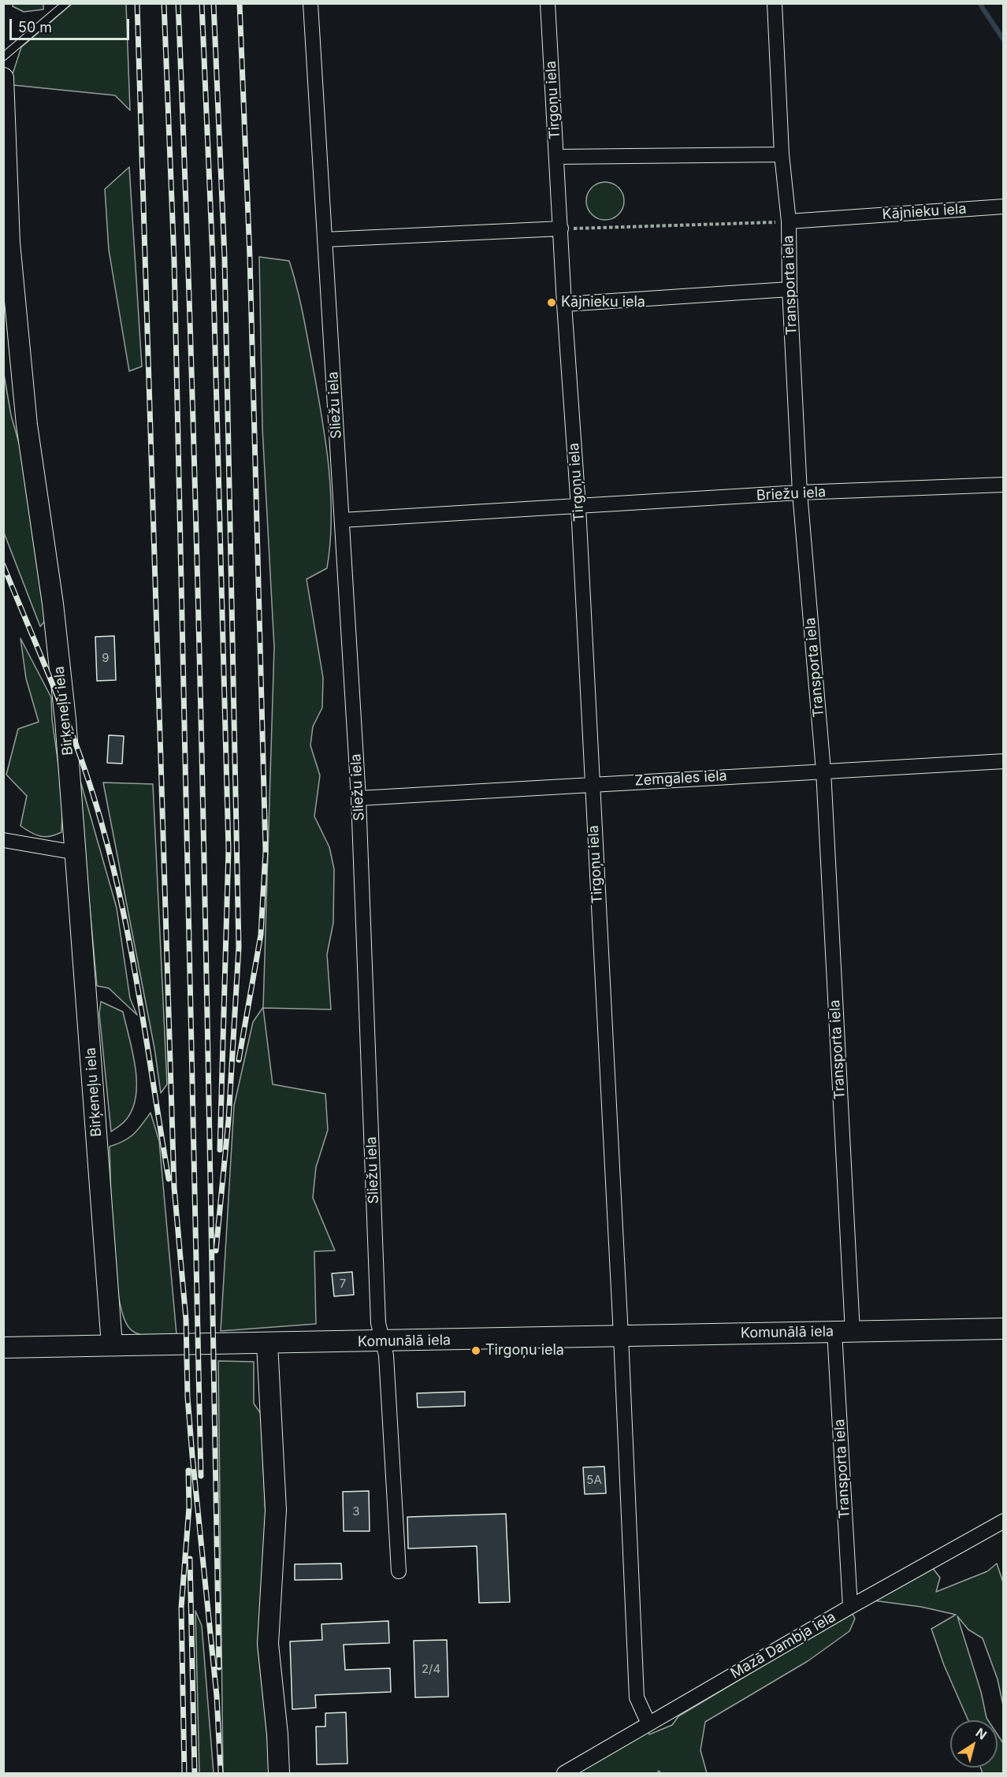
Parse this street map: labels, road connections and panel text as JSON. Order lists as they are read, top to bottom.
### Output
{
  "streets": {
    "main road": ["Birķeneļu iela", "Komunālā iela"],
    "street": [
      "Tirgoņu iela",
      "Kājnieku iela",
      "Transporta iela",
      "Sliežu iela",
      "Briežu iela",
      "Zemgales iela",
      "Mazā Dambja iela"
    ]
  },
  "crossings": [
    ["Tirgoņu iela", "Briežu iela"],
    ["Tirgoņu iela", "Zemgales iela"],
    ["Tirgoņu iela", "Komunālā iela"],
    ["Tirgoņu iela", "Mazā Dambja iela"],
    ["Kājnieku iela", "Transporta iela"],
    ["Transporta iela", "Briežu iela"],
    ["Transporta iela", "Zemgales iela"],
    ["Transporta iela", "Komunālā iela"],
    ["Transporta iela", "Mazā Dambja iela"],
    ["Sliežu iela", "Briežu iela"],
    ["Sliežu iela", "Zemgales iela"],
    ["Sliežu iela", "Komunālā iela"],
    ["Birķeneļu iela", "Komunālā iela"]
  ],
  "places": ["Kājnieku iela", "Tirgoņu iela"],
  "house_numbers": [
    "9",
    "7",
    "5A",
    "3",
    "2/4"
  ],
  "scale_bar": "50 m",
  "north": "top right"
}
